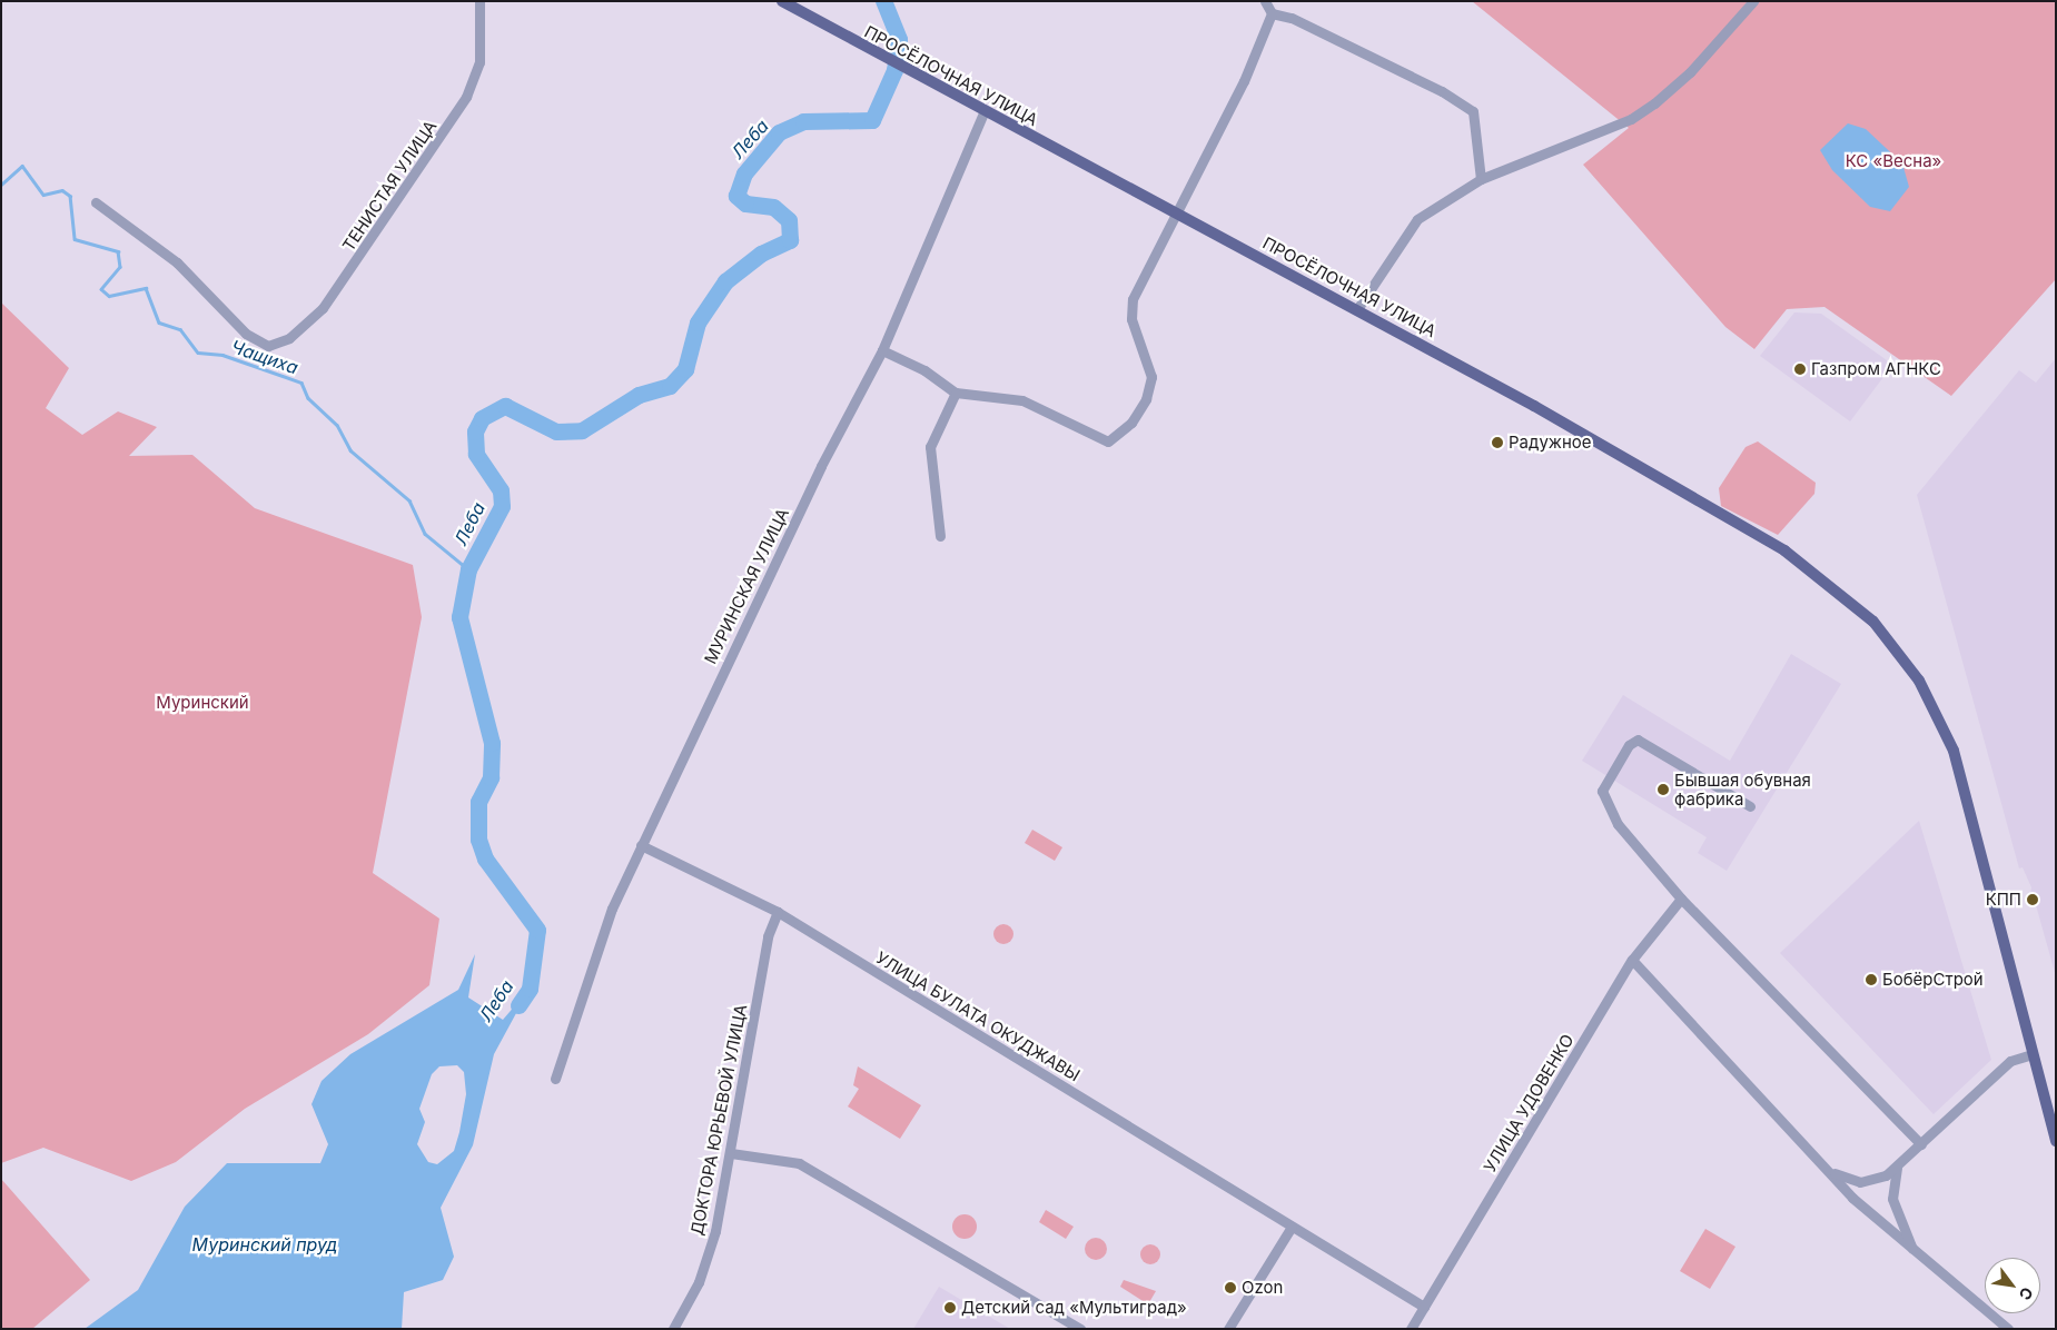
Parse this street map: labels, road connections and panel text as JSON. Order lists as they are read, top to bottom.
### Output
{
  "streets": {
    "main road": ["ПРОСЁЛОЧНАЯ УЛИЦА"],
    "street": [
      "ТЕНИСТАЯ УЛИЦА",
      "МУРИНСКАЯ УЛИЦА",
      "УЛИЦА БУЛАТА ОКУДЖАВЫ",
      "УЛИЦА УДОВЕНКО",
      "ДОКТОРА ЮРЬЕВОЙ УЛИЦА"
    ]
  },
  "crossings": [
    ["ПРОСЁЛОЧНАЯ УЛИЦА", "МУРИНСКАЯ УЛИЦА"],
    ["МУРИНСКАЯ УЛИЦА", "УЛИЦА БУЛАТА ОКУДЖАВЫ"],
    ["УЛИЦА БУЛАТА ОКУДЖАВЫ", "УЛИЦА УДОВЕНКО"],
    ["УЛИЦА БУЛАТА ОКУДЖАВЫ", "ДОКТОРА ЮРЬЕВОЙ УЛИЦА"]
  ],
  "water": ["Леба", "Чащиха", "Муринский пруд"],
  "parks": ["КС «Весна»", "Муринский"],
  "places": [
    "Газпром АГНКС",
    "Радужное",
    "Бывшая обувная фабрика",
    "КПП",
    "БобёрСтрой",
    "Ozon",
    "Детский сад «Мультиград»"
  ],
  "north": "bottom right"
}
